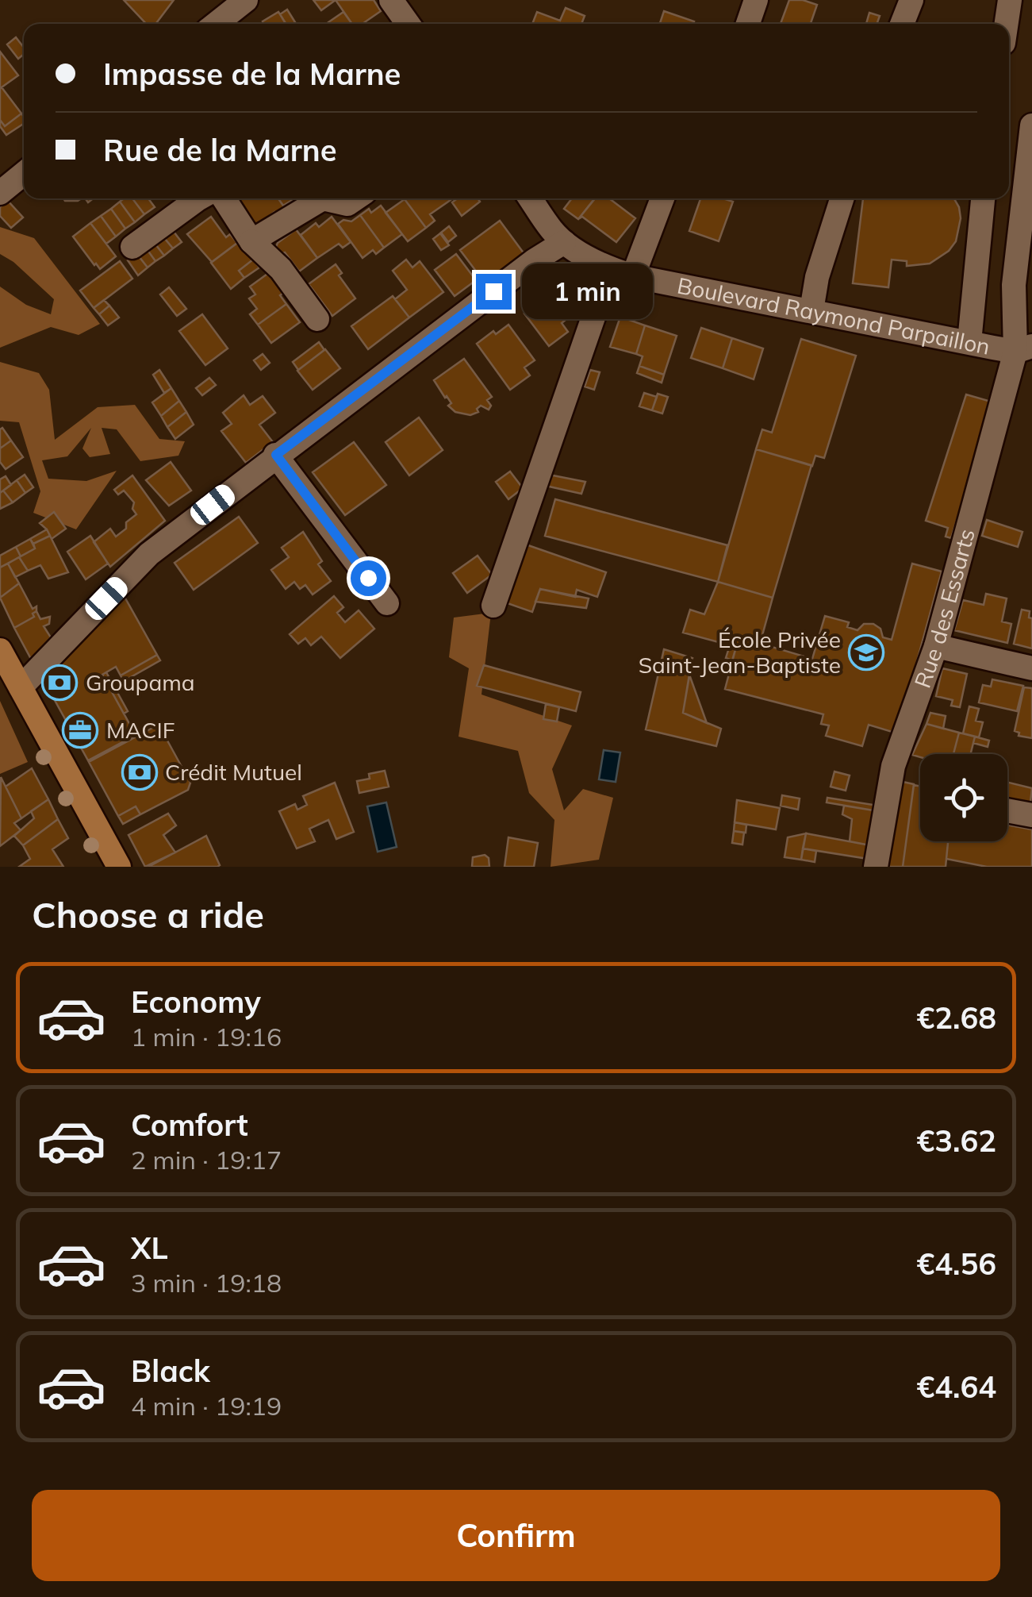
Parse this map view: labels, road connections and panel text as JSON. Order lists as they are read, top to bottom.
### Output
{
  "streets": {
    "street": ["Boulevard Raymond Parpaillon", "Rue des Essarts"]
  },
  "crossings": [
    ["Boulevard Raymond Parpaillon", "Rue des Essarts"]
  ],
  "places": {
    "school or university": ["École Privée Saint-Jean-Baptiste"],
    "bank": ["Groupama", "Crédit Mutuel"],
    "office": ["MACIF"]
  },
  "page": {
    "banner": ["Impasse de la Marne", "Rue de la Marne"],
    "bubble": "1 min",
    "heading": "Choose a ride",
    "list": [
      {
        "name": "Economy",
        "note": "1 min · 19:16",
        "value": "€2.68"
      },
      {
        "name": "Comfort",
        "note": "2 min · 19:17",
        "value": "€3.62"
      },
      {
        "name": "XL",
        "note": "3 min · 19:18",
        "value": "€4.56"
      },
      {
        "name": "Black",
        "note": "4 min · 19:19",
        "value": "€4.64"
      }
    ],
    "buttons": "Confirm"
  }
}
